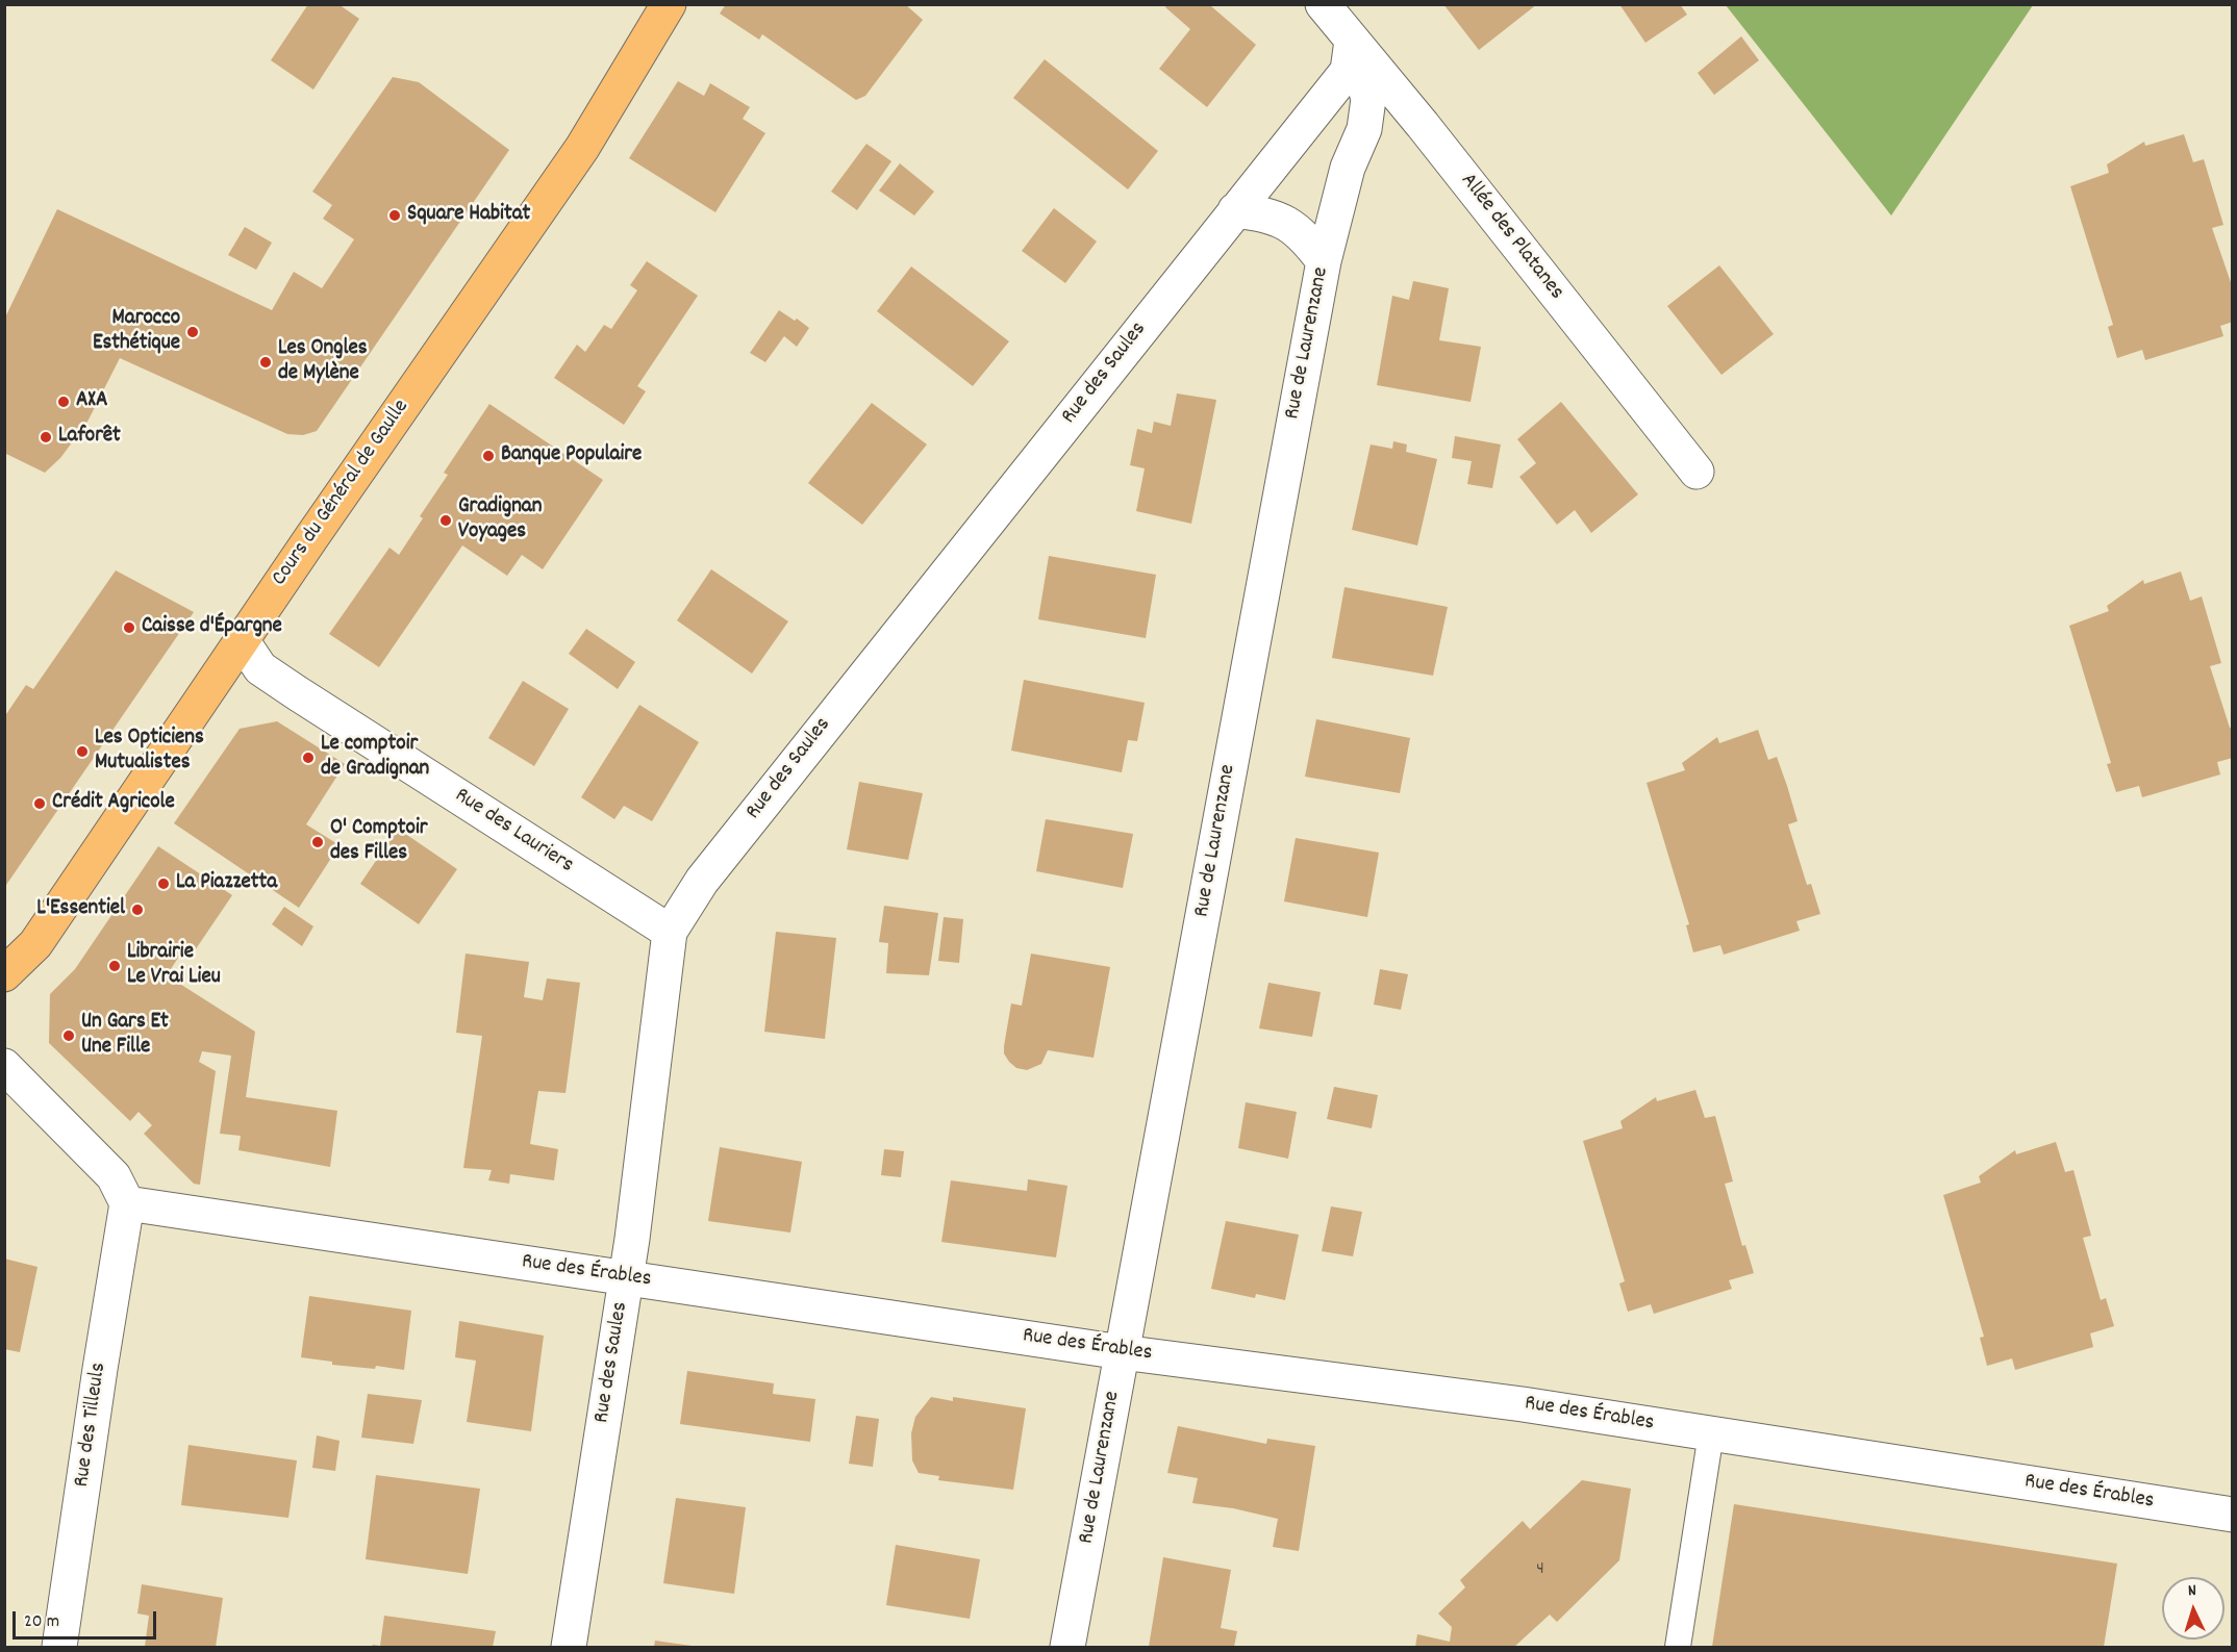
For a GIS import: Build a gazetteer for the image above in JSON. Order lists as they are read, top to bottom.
{
  "streets": {
    "main road": ["Cours du Général de Gaulle"],
    "street": [
      "Allée des Platanes",
      "Rue de Laurenzane",
      "Rue des Saules",
      "Rue des Lauriers",
      "Rue des Érables",
      "Rue des Tilleuls"
    ]
  },
  "crossings": [
    ["Allée des Platanes", "Rue de Laurenzane"],
    ["Allée des Platanes", "Rue des Saules"],
    ["Rue de Laurenzane", "Rue des Saules"],
    ["Rue de Laurenzane", "Rue des Érables"],
    ["Rue des Saules", "Rue des Lauriers"],
    ["Rue des Saules", "Rue des Érables"],
    ["Cours du Général de Gaulle", "Rue des Lauriers"],
    ["Rue des Érables", "Rue des Tilleuls"]
  ],
  "places": [
    "Square Habitat",
    "Marocco Esthétique",
    "Les Ongles de Mylène",
    "AXA",
    "Laforêt",
    "Banque Populaire",
    "Gradignan Voyages",
    "Caisse d'Épargne",
    "Les Opticiens Mutualistes",
    "Le comptoir de Gradignan",
    "Crédit Agricole",
    "O' Comptoir des Filles",
    "La Piazzetta",
    "L'Essentiel",
    "Librairie Le Vrai Lieu",
    "Un Gars Et Une Fille"
  ],
  "house_numbers": ["4"],
  "scale_bar": "20 m",
  "north": "top"
}
